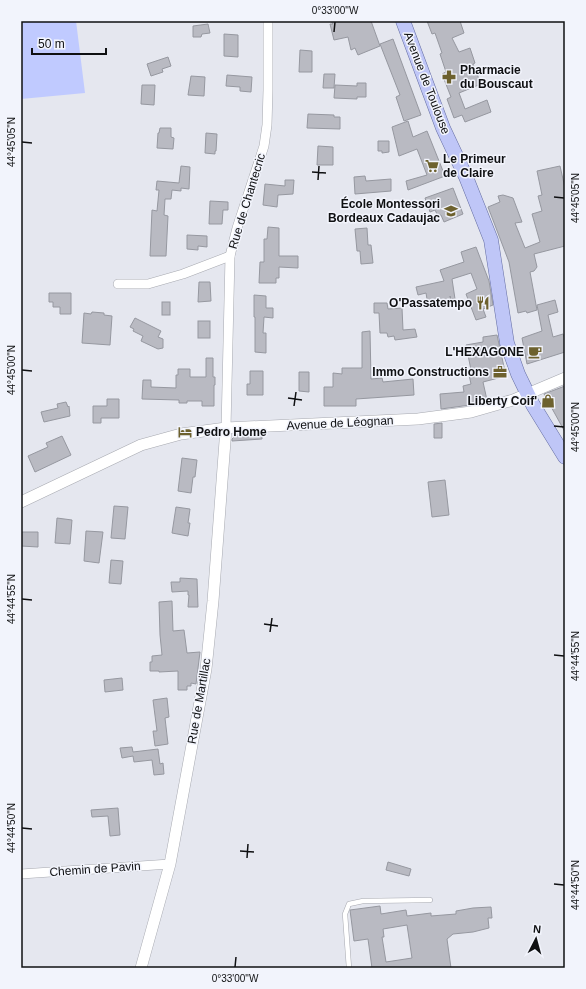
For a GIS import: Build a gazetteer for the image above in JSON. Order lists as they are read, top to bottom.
{
  "streets": {
    "main road": ["Avenue de Toulouse"],
    "street": [
      "Rue de Chantecric",
      "Avenue de Léognan",
      "Rue de Martillac",
      "Chemin de Pavin"
    ]
  },
  "crossings": [
    ["Avenue de Toulouse", "Avenue de Léognan"],
    ["Rue de Chantecric", "Avenue de Léognan"],
    ["Rue de Chantecric", "Rue de Martillac"],
    ["Avenue de Léognan", "Rue de Martillac"],
    ["Rue de Martillac", "Chemin de Pavin"]
  ],
  "places": {
    "pharmacy": ["Pharmacie du Bouscaut"],
    "supermarket": ["Le Primeur de Claire"],
    "school or university": ["École Montessori Bordeaux Cadaujac"],
    "restaurant": ["O'Passatempo"],
    "cafe": ["L'HEXAGONE"],
    "office": ["Immo Constructions"],
    "shop": ["Liberty Coif'"],
    "hotel": ["Pedro Home"]
  },
  "scale_bar": "50 m",
  "north": "top",
  "coordinates": [
    "0°33'00\"W",
    "44°45'05\"N",
    "44°45'00\"N",
    "44°44'55\"N",
    "44°44'50\"N"
  ]
}
